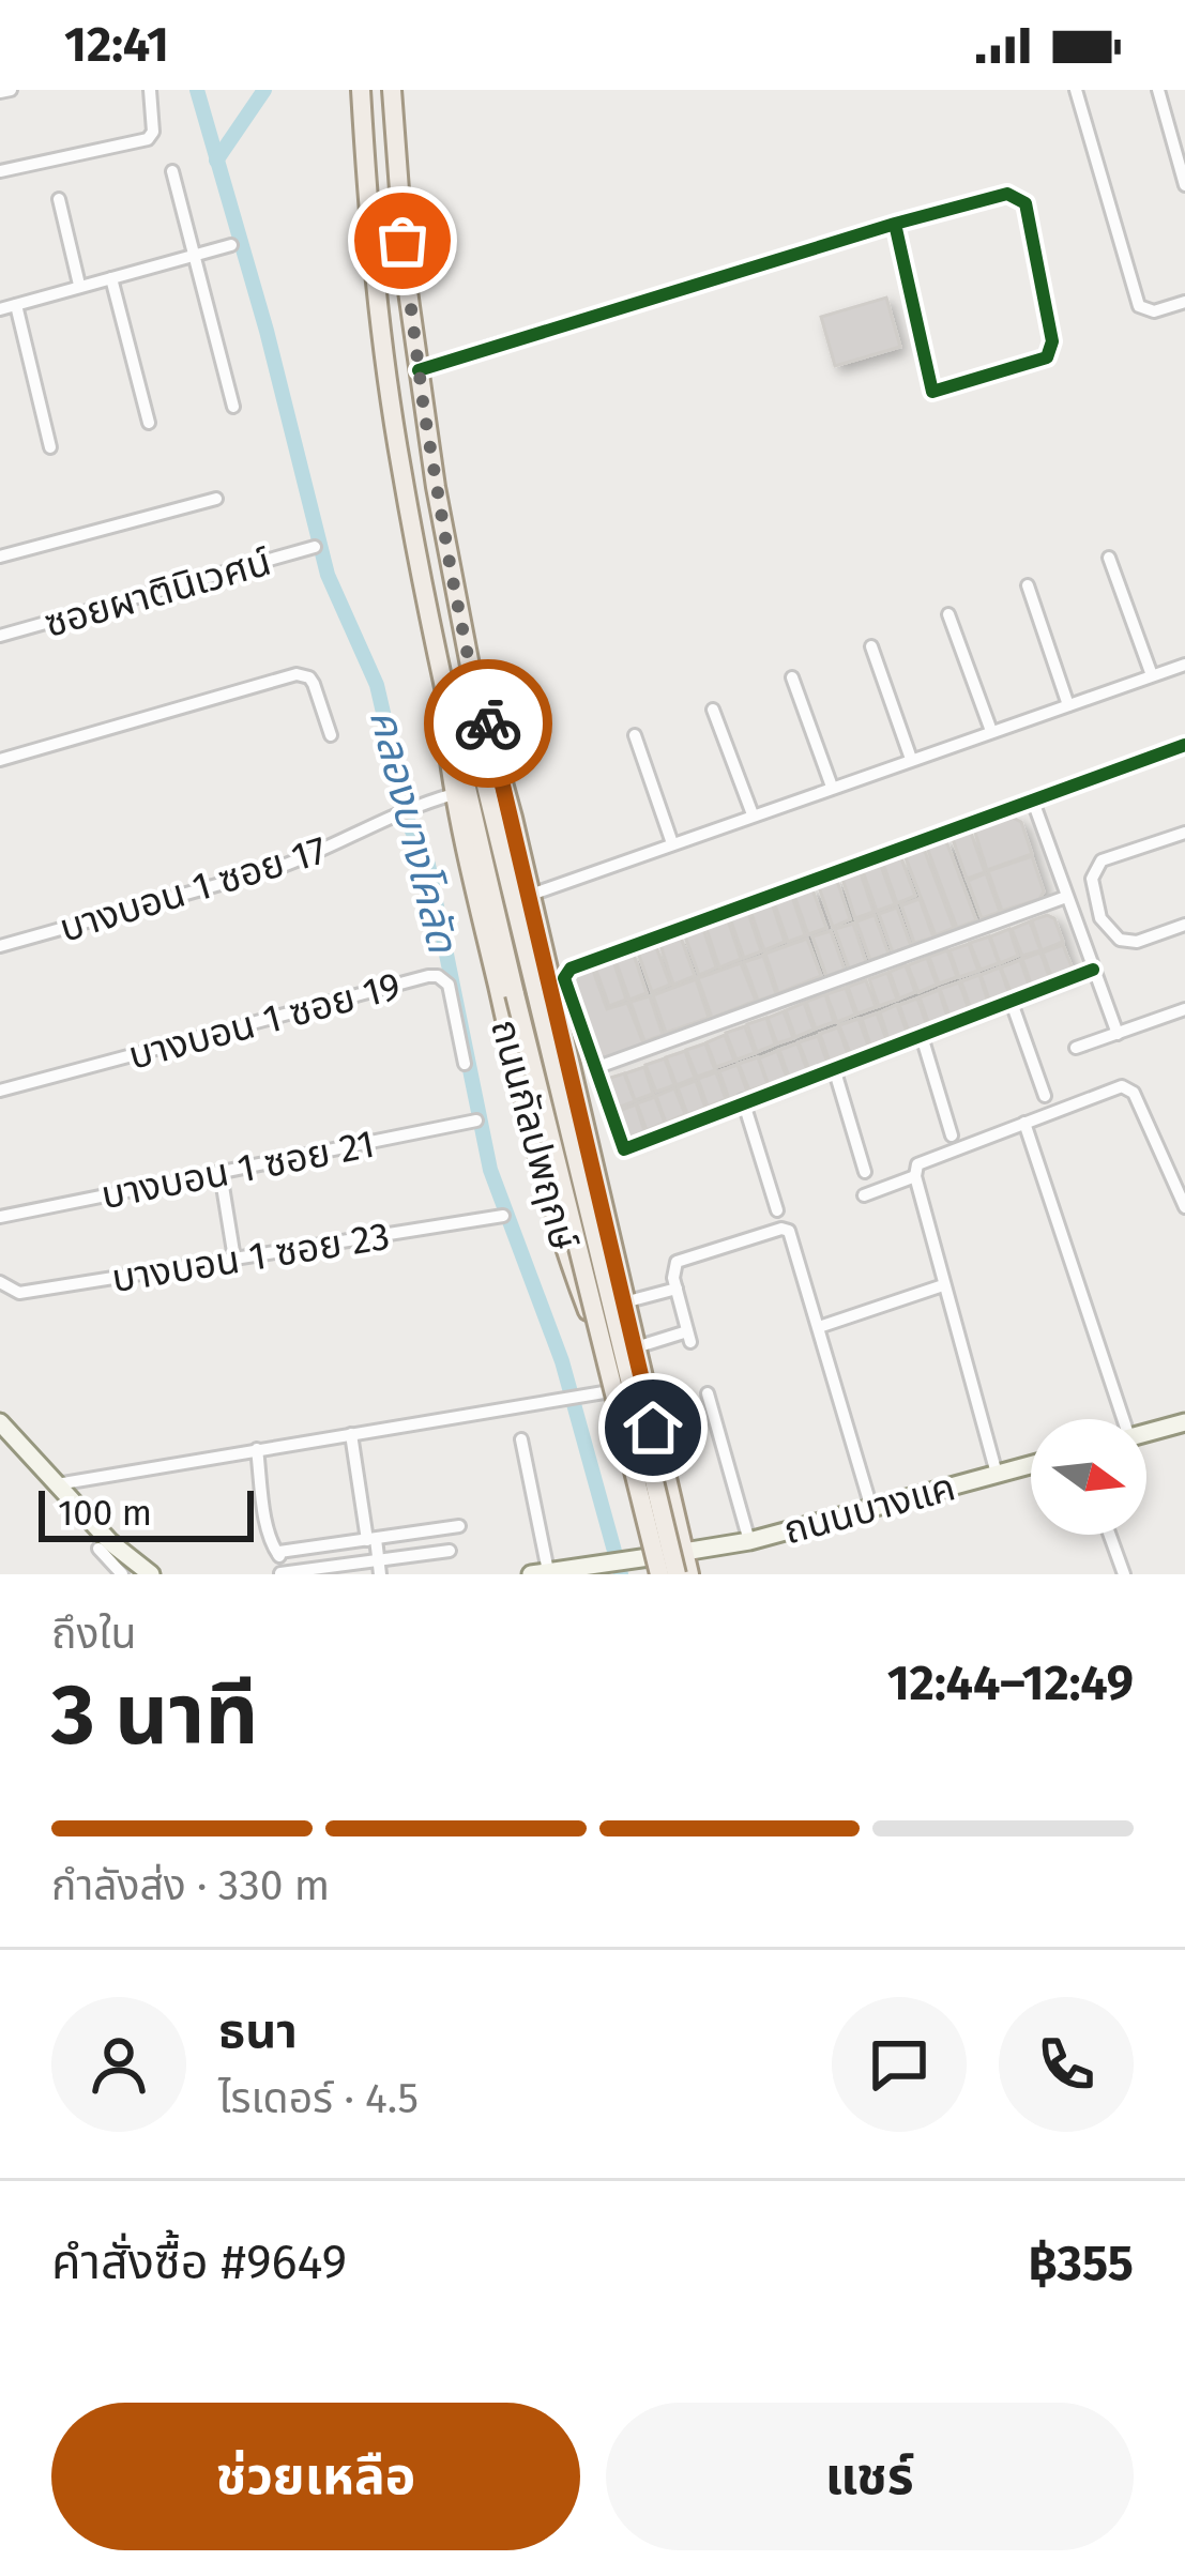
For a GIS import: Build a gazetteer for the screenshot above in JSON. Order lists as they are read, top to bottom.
{
  "streets": {
    "main road": ["ถนนกัลปพฤกษ์", "ถนนบางแค"],
    "street": [
      "ซอยผาตินิเวศน์",
      "บางบอน 1 ซอย 17",
      "บางบอน 1 ซอย 19",
      "บางบอน 1 ซอย 21",
      "บางบอน 1 ซอย 23"
    ]
  },
  "crossings": [
    ["บางบอน 1 ซอย 17", "ถนนกัลปพฤกษ์"],
    ["ถนนกัลปพฤกษ์", "ถนนบางแค"]
  ],
  "water": ["คลองบางโคลัด"],
  "scale_bar": "100 m",
  "north": "right",
  "page": {
    "status": "12:41",
    "scale": "100 m",
    "heading": ["3 นาที", "ถึงใน", "12:44–12:49"],
    "panel": [
      "ธนา",
      "ไรเดอร์ · 4.5",
      "คำสั่งซื้อ #9649",
      "฿355"
    ],
    "bar": "กำลังส่ง · 330 m",
    "buttons": ["ช่วยเหลือ", "แชร์"]
  }
}
